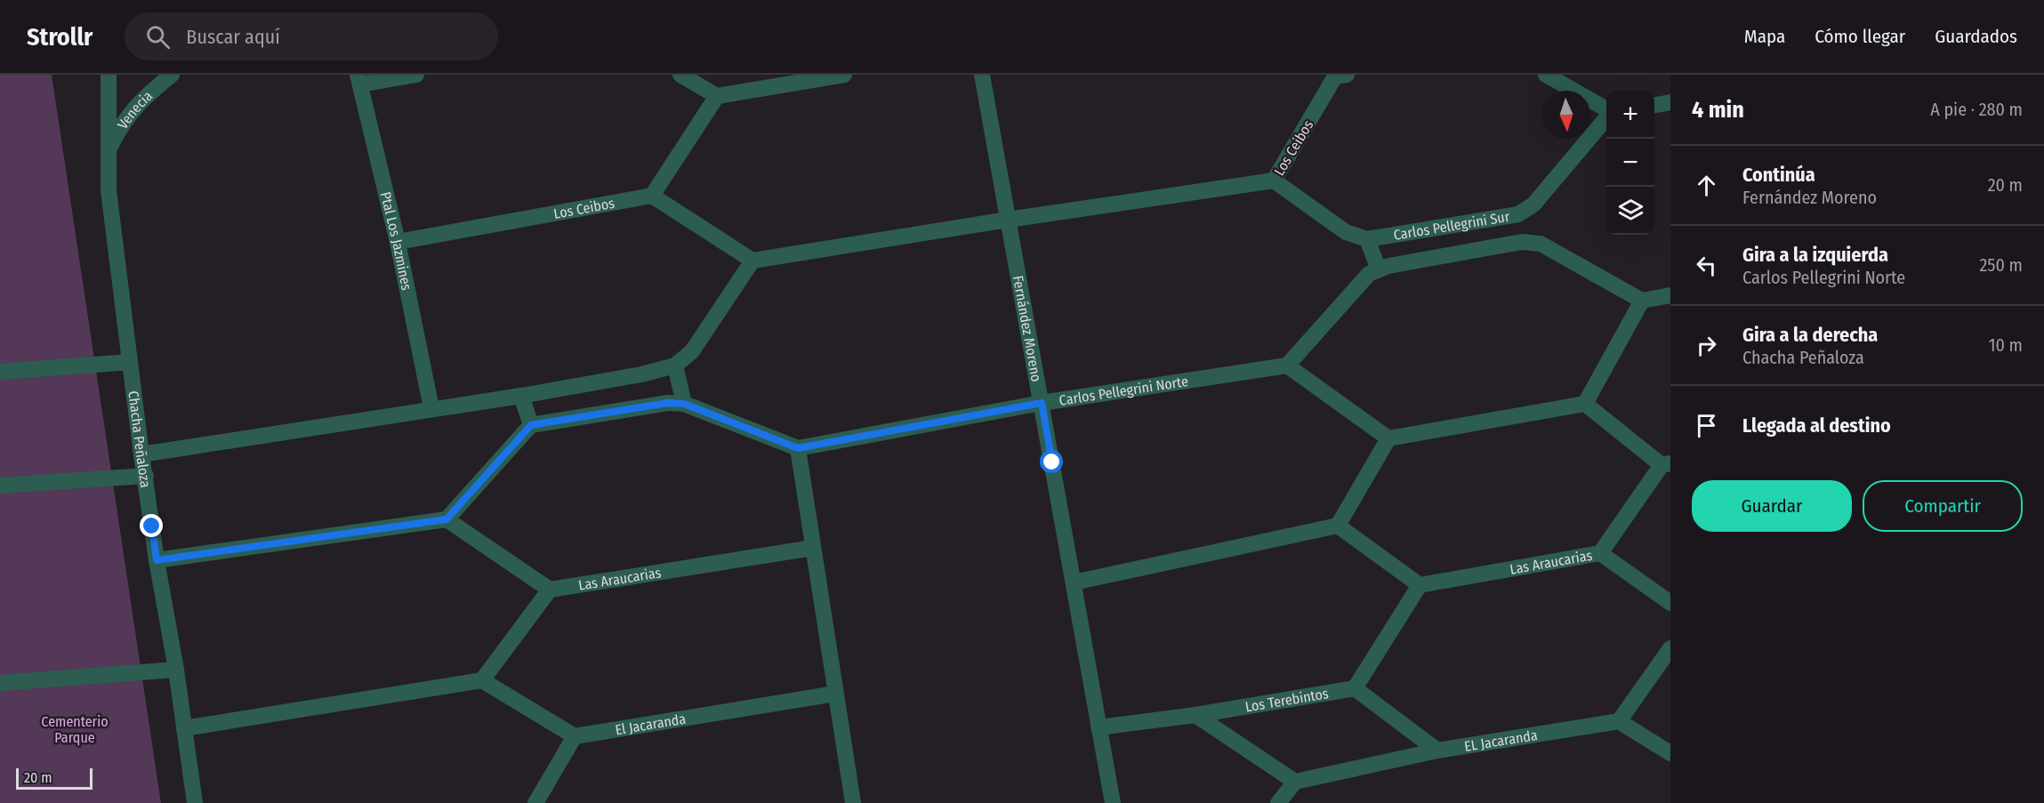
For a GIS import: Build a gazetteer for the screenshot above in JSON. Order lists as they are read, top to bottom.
{
  "streets": {
    "street": [
      "Venecia",
      "Los Ceibos",
      "Carlos Pellegrini Sur",
      "Ptal Los Jazmines",
      "Fernández Moreno",
      "Carlos Pellegrini Norte",
      "Chacha Peñaloza",
      "Las Araucarias",
      "Los Terebintos",
      "El Jacaranda",
      "EL Jacaranda"
    ]
  },
  "crossings": [
    ["Venecia", "Chacha Peñaloza"],
    ["Los Ceibos", "Carlos Pellegrini Sur"],
    ["Los Ceibos", "Ptal Los Jazmines"],
    ["Fernández Moreno", "Carlos Pellegrini Norte"],
    ["Fernández Moreno", "Los Terebintos"]
  ],
  "parks": ["Cementerio Parque"],
  "scale_bar": "20 m",
  "north": "bottom",
  "page": {
    "header": "Strollr",
    "search": "Buscar aquí",
    "nav": ["Mapa", "Cómo llegar", "Guardados"],
    "heading": ["4 min", "A pie · 280 m"],
    "map_buttons": ["+", "−"],
    "list": [
      ["Continúa", "Fernández Moreno", "20 m"],
      ["Gira a la izquierda", "Carlos Pellegrini Norte", "250 m"],
      ["Gira a la derecha", "Chacha Peñaloza", "10 m"],
      "Llegada al destino"
    ],
    "buttons": ["Guardar", "Compartir"],
    "scale": "20 m"
  }
}
